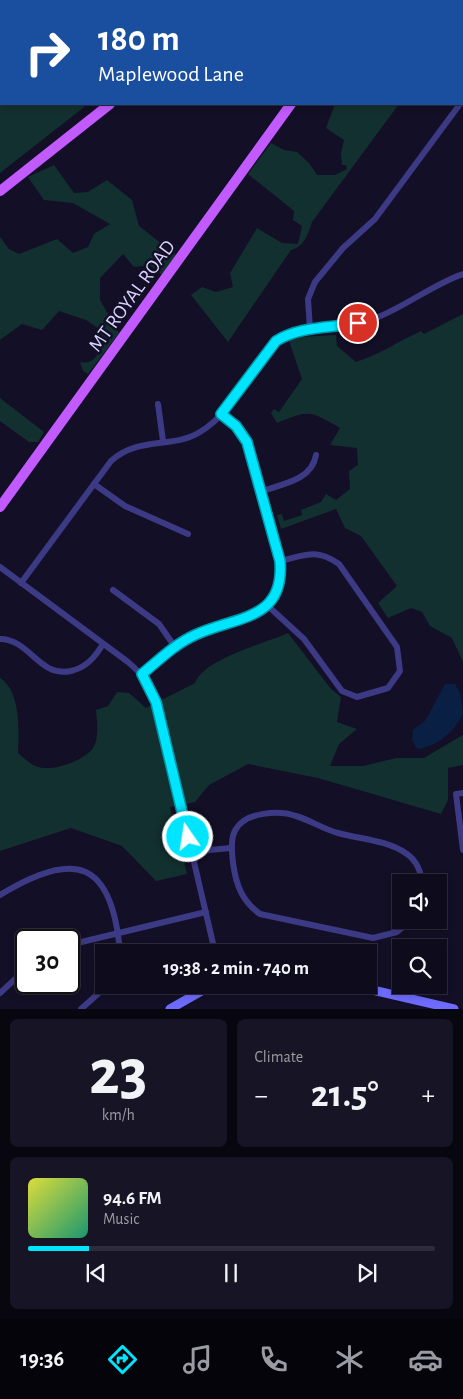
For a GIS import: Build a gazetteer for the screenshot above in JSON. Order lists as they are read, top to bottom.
{
  "streets": {
    "main road": ["MT ROYAL ROAD"]
  },
  "page": {
    "turn": ["180 m", "Maplewood Lane"],
    "limit": "30",
    "trip": "19:38 · 2 min · 740 m",
    "tile": [
      ["23", "km/h"],
      "Climate"
    ],
    "heat": ["−", "21.5°", "+"],
    "song": ["94.6 FM", "Music"],
    "tabs": "19:36"
  }
}
